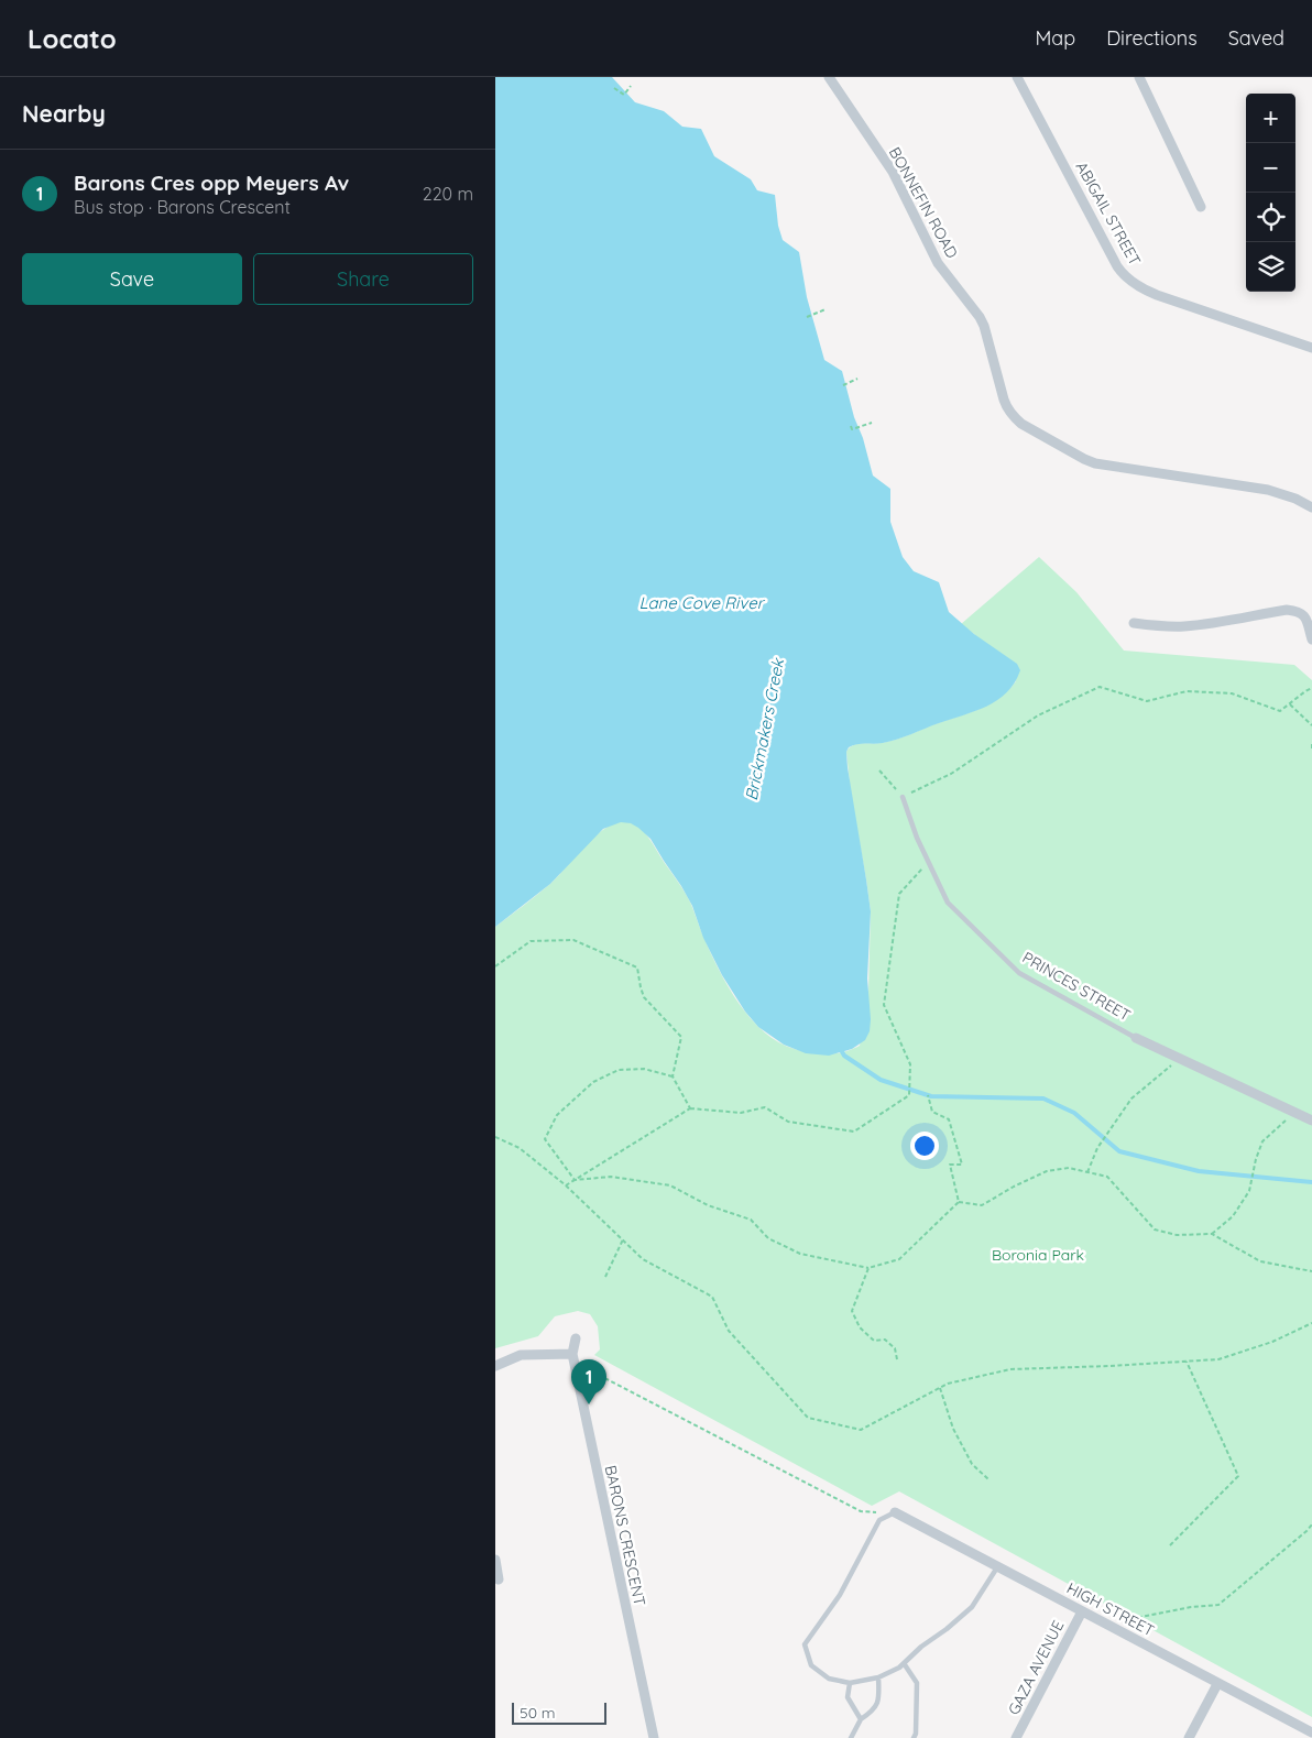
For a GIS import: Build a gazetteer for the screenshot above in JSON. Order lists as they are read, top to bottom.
{
  "streets": {
    "street": [
      "BONNEFIN ROAD",
      "ABIGAIL STREET",
      "PRINCES STREET",
      "BARONS CRESCENT",
      "HIGH STREET",
      "GAZA AVENUE"
    ]
  },
  "crossings": [
    ["HIGH STREET", "GAZA AVENUE"]
  ],
  "water": ["Lane Cove River", "Brickmakers Creek"],
  "parks": ["Boronia Park"],
  "scale_bar": "50 m",
  "page": {
    "header": "Locato",
    "nav": ["Map", "Directions", "Saved"],
    "heading": "Nearby",
    "map_buttons": ["+", "−"],
    "list": [
      {
        "mark": "1",
        "name": "Barons Cres opp Meyers Av",
        "note": "Bus stop · Barons Crescent",
        "value": "220 m"
      }
    ],
    "buttons": ["Save", "Share"],
    "pins": "1",
    "scale": "50 m"
  }
}
